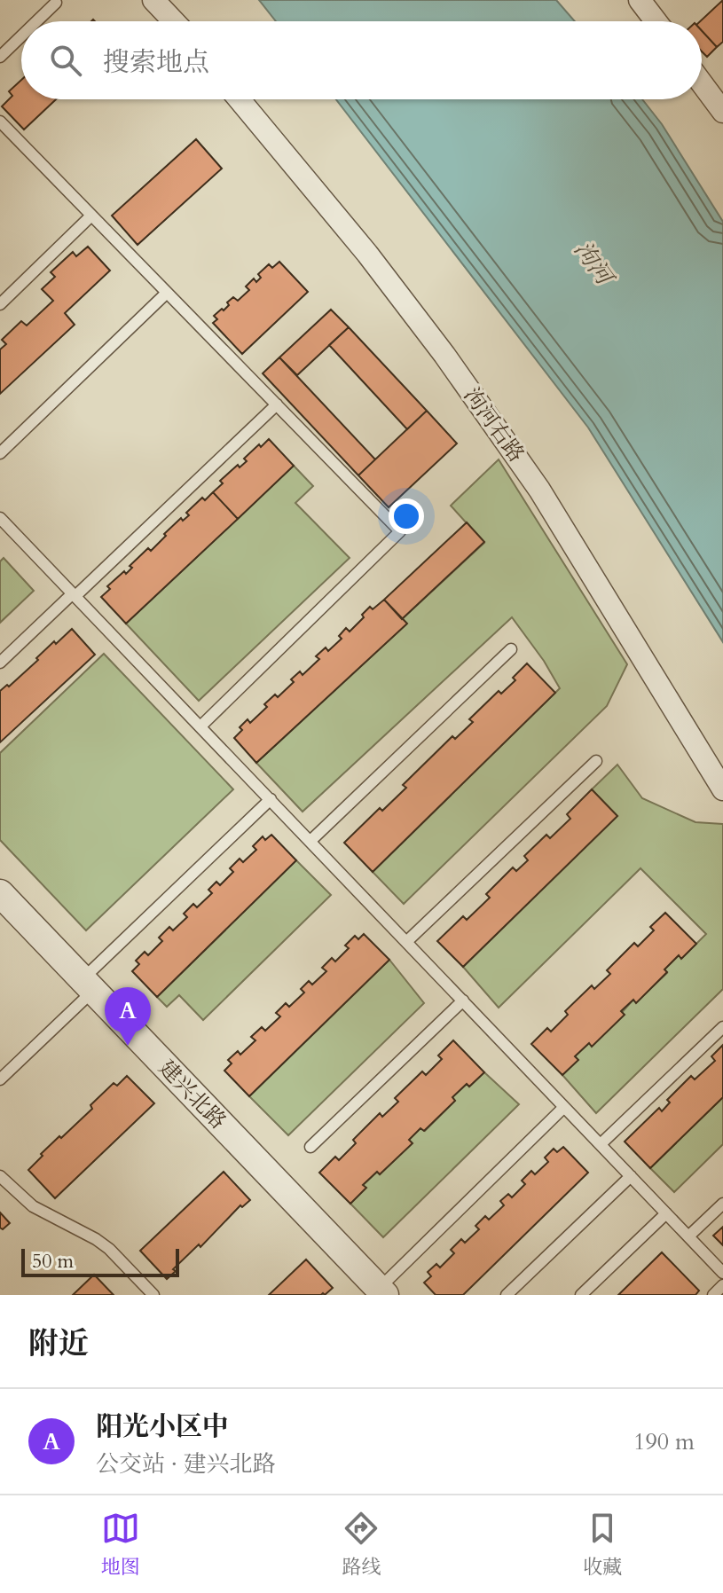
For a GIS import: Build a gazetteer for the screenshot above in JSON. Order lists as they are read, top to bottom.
{
  "streets": {
    "street": ["泃河右路", "建兴北路"]
  },
  "water": ["泃河"],
  "scale_bar": "50 m",
  "page": {
    "search": "搜索地点",
    "pins": "A",
    "scale": "50 m",
    "heading": "附近",
    "list": [
      {
        "mark": "A",
        "name": "阳光小区中",
        "note": "公交站 · 建兴北路",
        "value": "190 m"
      }
    ],
    "nav": ["地图", "路线", "收藏"]
  }
}
